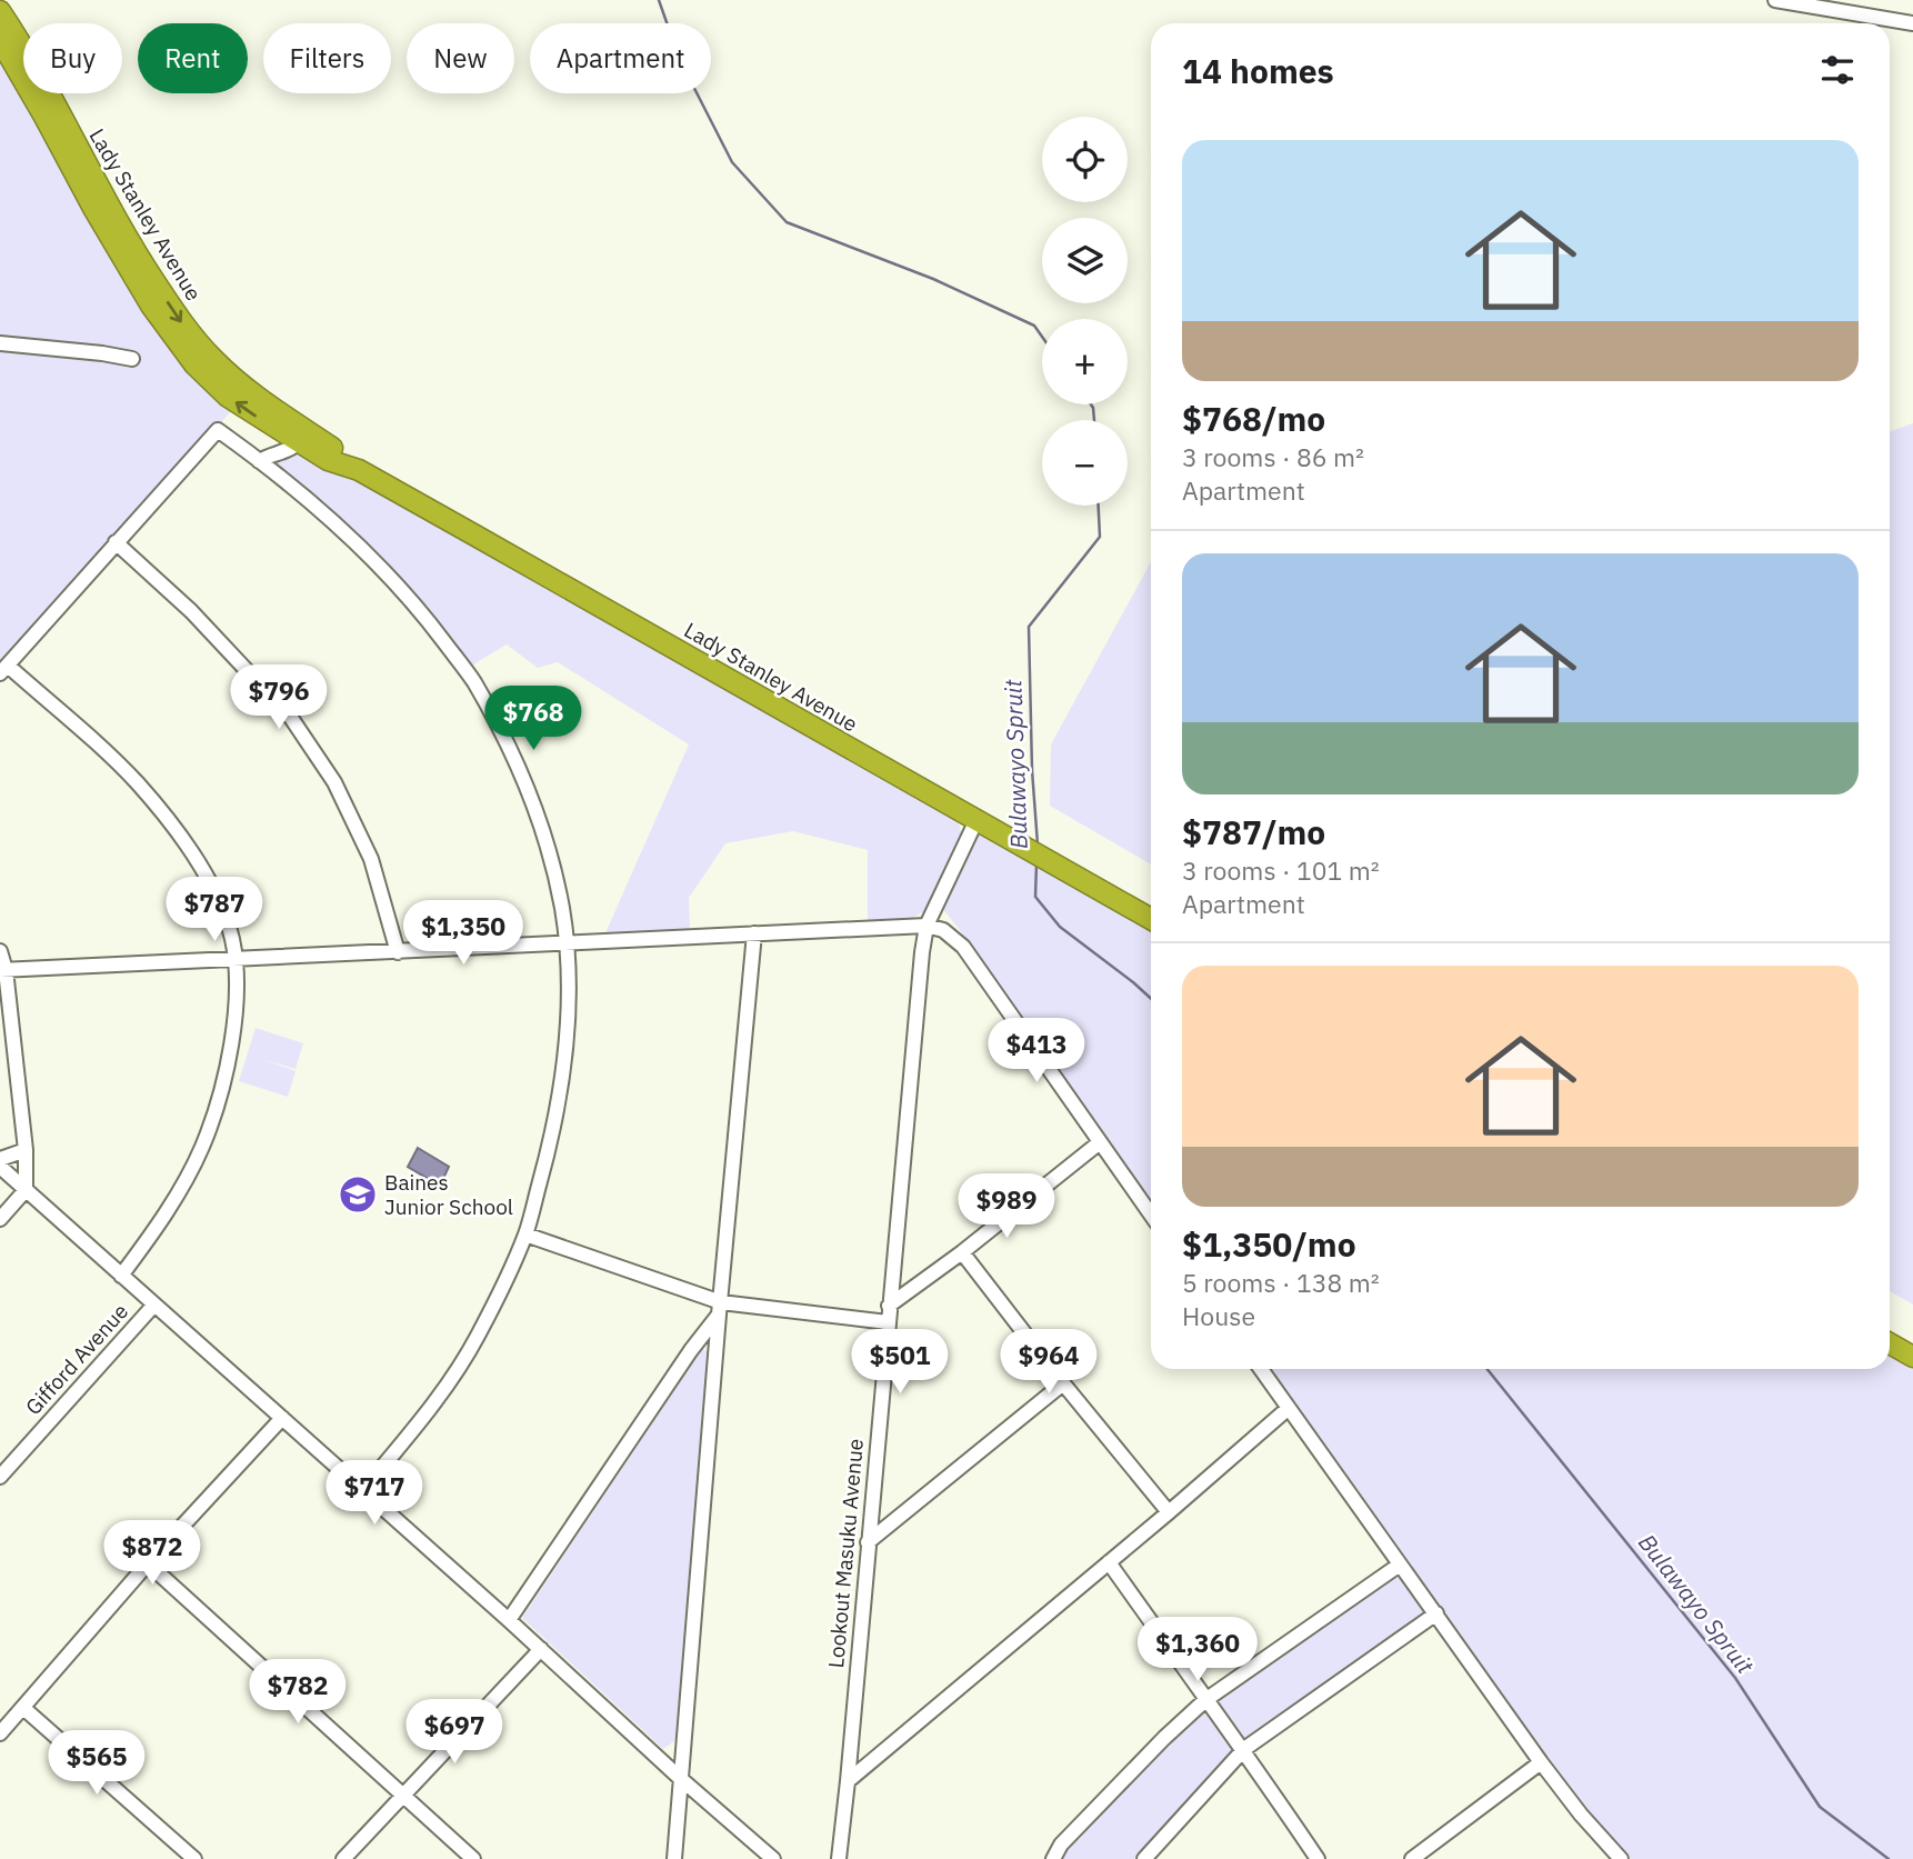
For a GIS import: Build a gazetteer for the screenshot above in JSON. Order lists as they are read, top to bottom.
{
  "streets": {
    "highway": ["Lady Stanley Avenue"],
    "street": ["Gifford Avenue", "Lookout Masuku Avenue"]
  },
  "crossings": [
    ["Lady Stanley Avenue", "Lookout Masuku Avenue"]
  ],
  "water": ["Bulawayo Spruit"],
  "places": {
    "school or university": ["Baines Junior School"]
  },
  "page": {
    "chip": [
      "Buy",
      "Rent",
      "Filters",
      "New",
      "Apartment"
    ],
    "heading": "14 homes",
    "map_buttons": ["+", "−"],
    "list": [
      {
        "name": "$768/mo",
        "note": "3 rooms · 86 m² · Apartment"
      },
      {
        "name": "$787/mo",
        "note": "3 rooms · 101 m² · Apartment"
      },
      {
        "name": "$1,350/mo",
        "note": "5 rooms · 138 m² · House"
      }
    ],
    "price": [
      "$796",
      "$768",
      "$787",
      "$1,350",
      "$413",
      "$989",
      "$501",
      "$964",
      "$717",
      "$872",
      "$1,360",
      "$782",
      "$697",
      "$565"
    ]
  }
}
